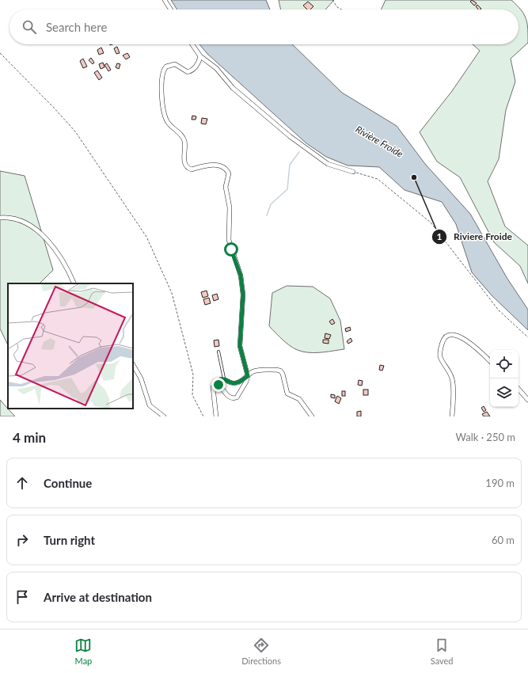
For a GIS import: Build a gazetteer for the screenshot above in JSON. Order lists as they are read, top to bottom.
{
  "water": ["Rivière Froide"],
  "places": ["Riviere Froide"],
  "page": {
    "search": "Search here",
    "heading": ["4 min", "Walk · 250 m"],
    "list": [
      ["Continue", "190 m"],
      ["Turn right", "60 m"],
      "Arrive at destination"
    ],
    "nav": ["Map", "Directions", "Saved"]
  }
}
